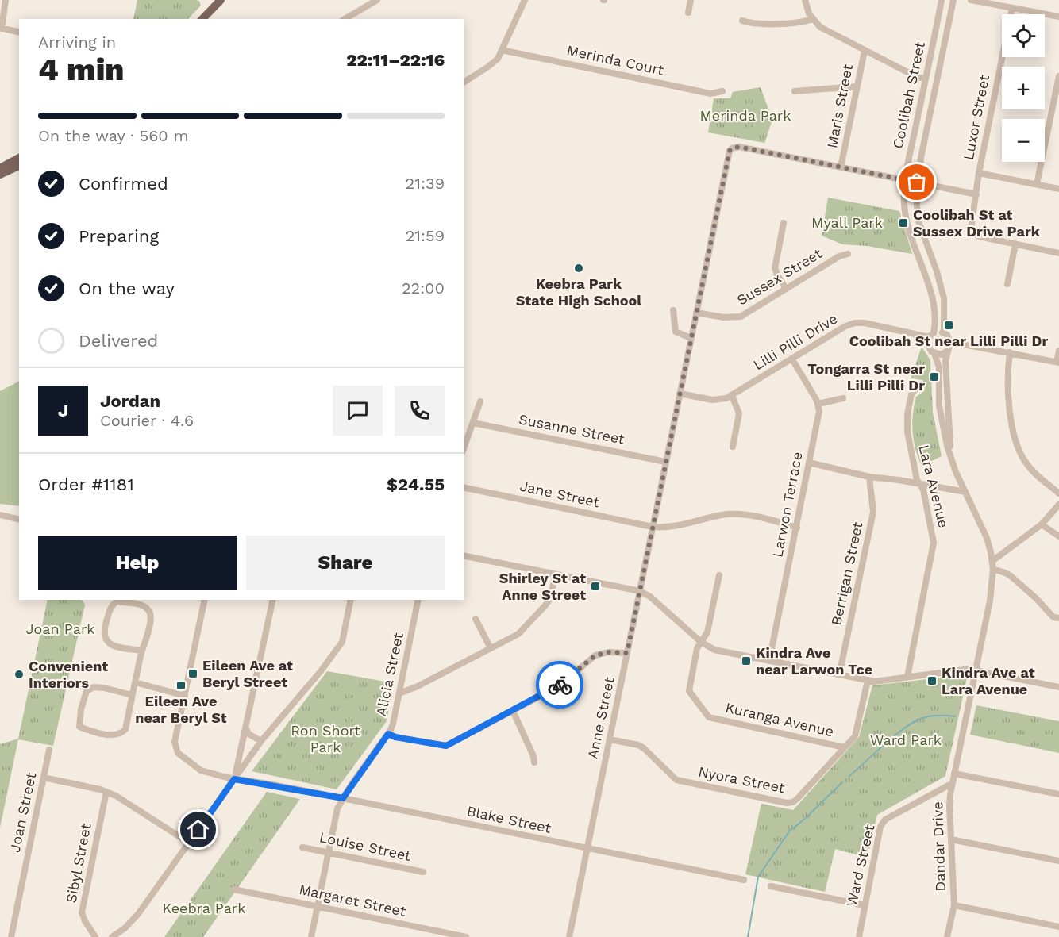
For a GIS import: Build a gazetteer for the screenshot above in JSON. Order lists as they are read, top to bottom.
{
  "streets": {
    "street": [
      "Merinda Court",
      "Coolibah Street",
      "Maris Street",
      "Luxor Street",
      "Sussex Street",
      "Lilli Pilli Drive",
      "Susanne Street",
      "Lara Avenue",
      "Jane Street",
      "Larwon Terrace",
      "Berrigan Street",
      "Alicia Street",
      "Anne Street",
      "Kuranga Avenue",
      "Nyora Street",
      "Joan Street",
      "Blake Street",
      "Louise Street",
      "Dandar Drive",
      "Sibyl Street",
      "Ward Street",
      "Margaret Street"
    ]
  },
  "crossings": [
    ["Coolibah Street", "Lilli Pilli Drive"],
    ["Maris Street", "Anne Street"],
    ["Sussex Street", "Anne Street"],
    ["Lilli Pilli Drive", "Anne Street"],
    ["Susanne Street", "Anne Street"],
    ["Jane Street", "Larwon Terrace"],
    ["Jane Street", "Anne Street"],
    ["Alicia Street", "Blake Street"],
    ["Alicia Street", "Louise Street"],
    ["Alicia Street", "Margaret Street"],
    ["Anne Street", "Nyora Street"],
    ["Anne Street", "Blake Street"],
    ["Kuranga Avenue", "Nyora Street"],
    ["Dandar Drive", "Ward Street"]
  ],
  "parks": [
    "Merinda Park",
    "Myall Park",
    "Joan Park",
    "Ron Short Park",
    "Ward Park",
    "Keebra Park"
  ],
  "places": {
    "transit": [
      "Coolibah St at Sussex Drive Park",
      "Coolibah St near Lilli Pilli Dr",
      "Tongarra St near Lilli Pilli Dr",
      "Shirley St at Anne Street",
      "Kindra Ave near Larwon Tce",
      "Eileen Ave at Beryl Street",
      "Kindra Ave at Lara Avenue",
      "Eileen Ave near Beryl St"
    ],
    "other": ["Keebra Park State High School", "Convenient Interiors"]
  },
  "page": {
    "map_buttons": ["+", "−"],
    "heading": ["4 min", "Arriving in", "22:11–22:16"],
    "panel": [
      "Jordan",
      "Courier · 4.6",
      "Order #1181",
      "$24.55"
    ],
    "bar": "On the way · 560 m",
    "list": [
      ["Confirmed", "21:39"],
      ["Preparing", "21:59"],
      ["On the way", "22:00"],
      "Delivered"
    ],
    "round": "J",
    "buttons": ["Help", "Share"]
  }
}
